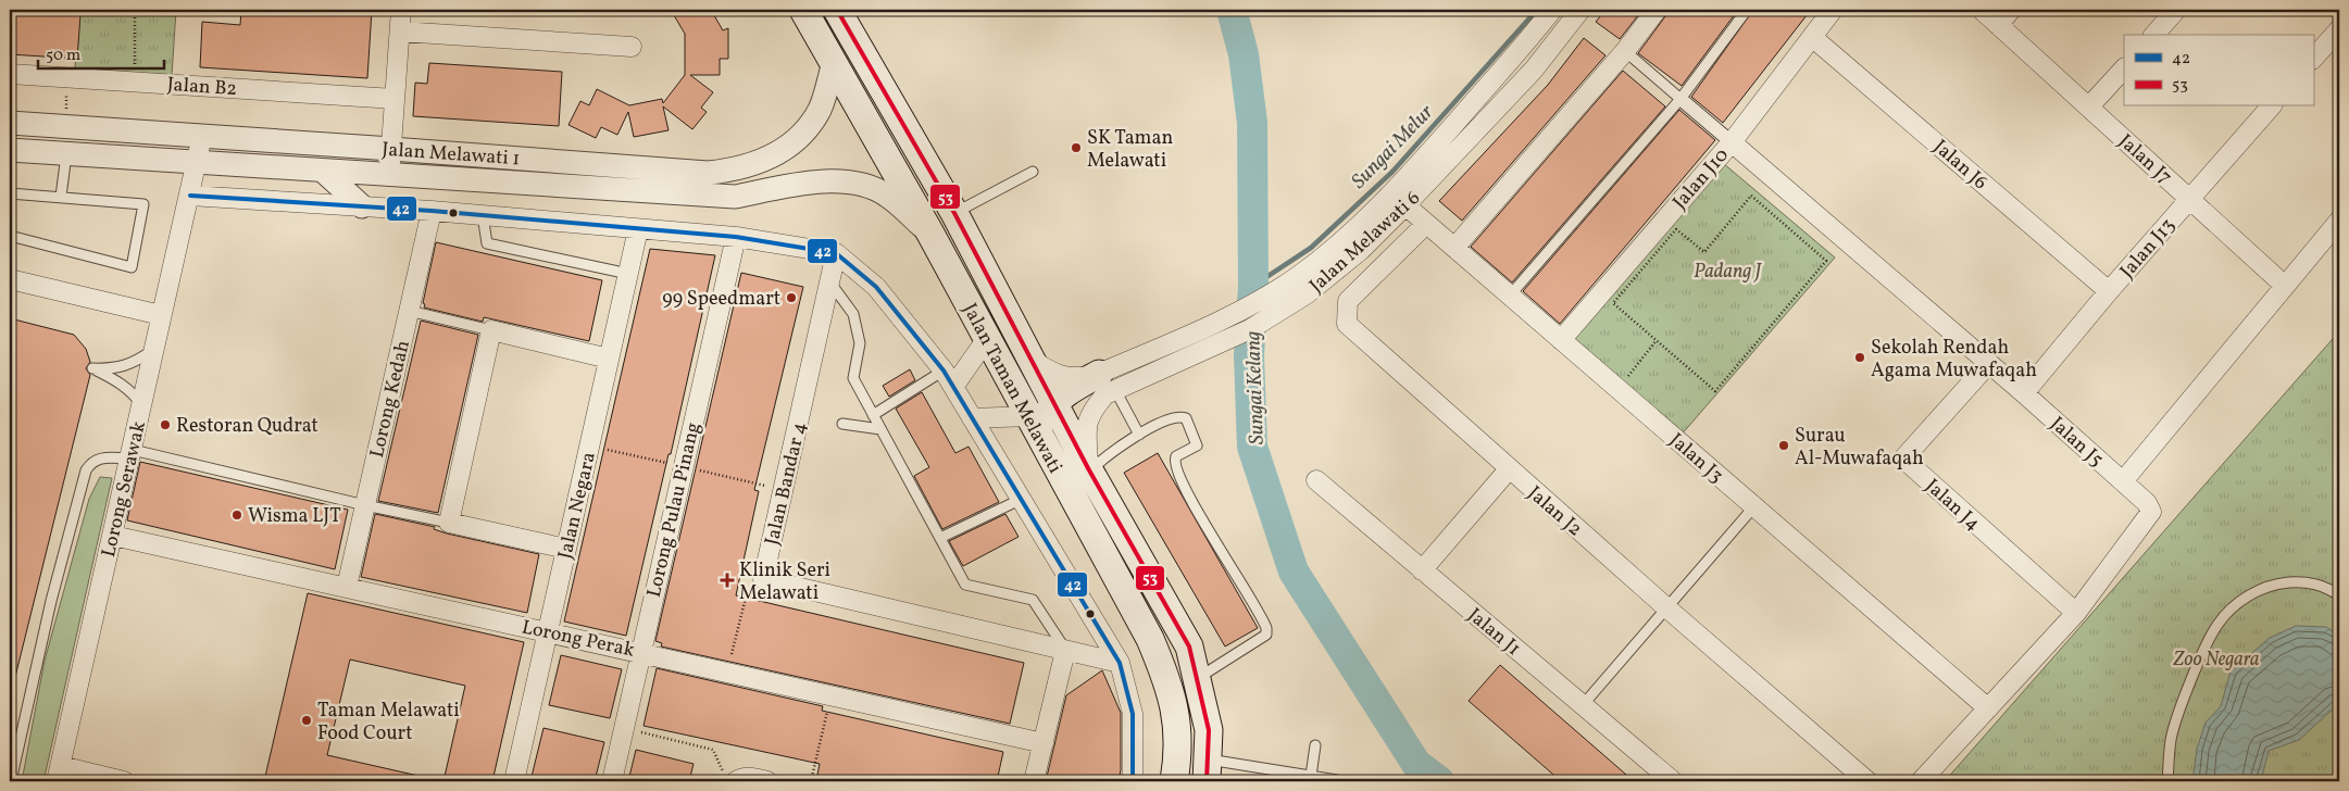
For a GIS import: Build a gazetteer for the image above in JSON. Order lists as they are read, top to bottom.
{
  "streets": {
    "main road": ["Jalan Taman Melawati"],
    "street": [
      "Jalan B2",
      "Jalan Melawati 1",
      "Jalan J7",
      "Jalan J6",
      "Jalan J10",
      "Jalan Melawati 6",
      "Jalan J13",
      "Lorong Kedah",
      "Jalan J5",
      "Jalan J3",
      "Jalan Bandar 4",
      "Lorong Serawak",
      "Jalan J4",
      "Jalan Negara",
      "Lorong Pulau Pinang",
      "Jalan J2",
      "Jalan J1",
      "Lorong Perak"
    ]
  },
  "crossings": [
    ["Jalan Melawati 1", "Jalan Taman Melawati"],
    ["Jalan Melawati 1", "Lorong Serawak"],
    ["Jalan J7", "Jalan J13"],
    ["Jalan J6", "Jalan J10"],
    ["Jalan J6", "Jalan J13"],
    ["Jalan J10", "Jalan J5"],
    ["Jalan J10", "Jalan J3"],
    ["Jalan Melawati 6", "Jalan Taman Melawati"],
    ["Jalan Melawati 6", "Jalan J3"],
    ["Jalan J13", "Jalan J5"],
    ["Lorong Kedah", "Lorong Perak"],
    ["Jalan J5", "Jalan J3"],
    ["Jalan J5", "Jalan J4"],
    ["Jalan J3", "Jalan J2"],
    ["Lorong Serawak", "Lorong Perak"],
    ["Jalan Negara", "Lorong Perak"],
    ["Lorong Pulau Pinang", "Lorong Perak"]
  ],
  "water": ["Sungai Melur", "Sungai Kelang"],
  "parks": ["Padang J", "Zoo Negara"],
  "places": {
    "other": [
      "SK Taman Melawati",
      "99 Speedmart",
      "Sekolah Rendah Agama Muwafaqah",
      "Restoran Qudrat",
      "Surau Al-Muwafaqah",
      "Wisma LJT",
      "Taman Melawati Food Court"
    ],
    "health": ["Klinik Seri Melawati"]
  },
  "lines": ["transit line 53", "transit line 42"],
  "legend": ["42", "53"],
  "scale_bar": "50 m"
}
